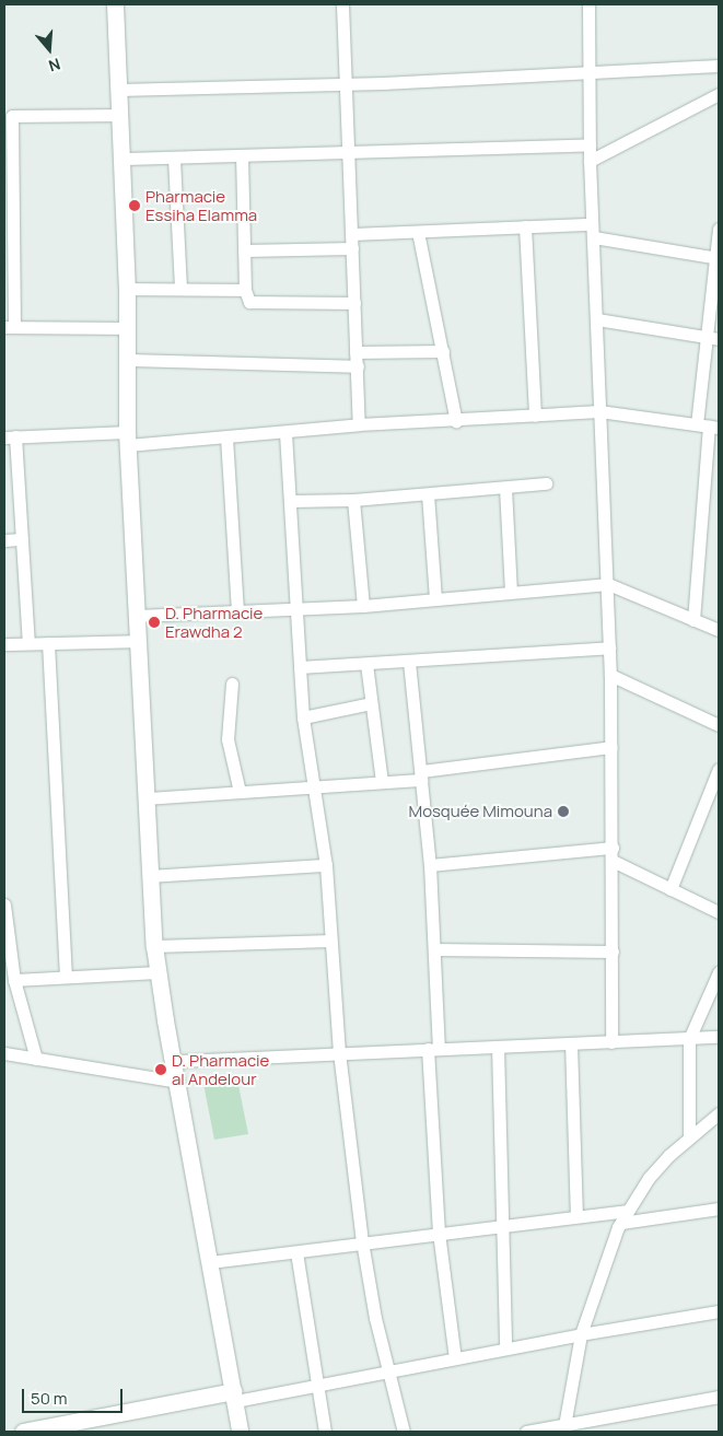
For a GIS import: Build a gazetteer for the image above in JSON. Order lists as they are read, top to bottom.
{
  "places": [
    "Pharmacie Essiha Elamma",
    "D. Pharmacie Erawdha 2",
    "Mosquée Mimouna",
    "D. Pharmacie al Andelour"
  ],
  "scale_bar": "50 m",
  "north": "bottom"
}
